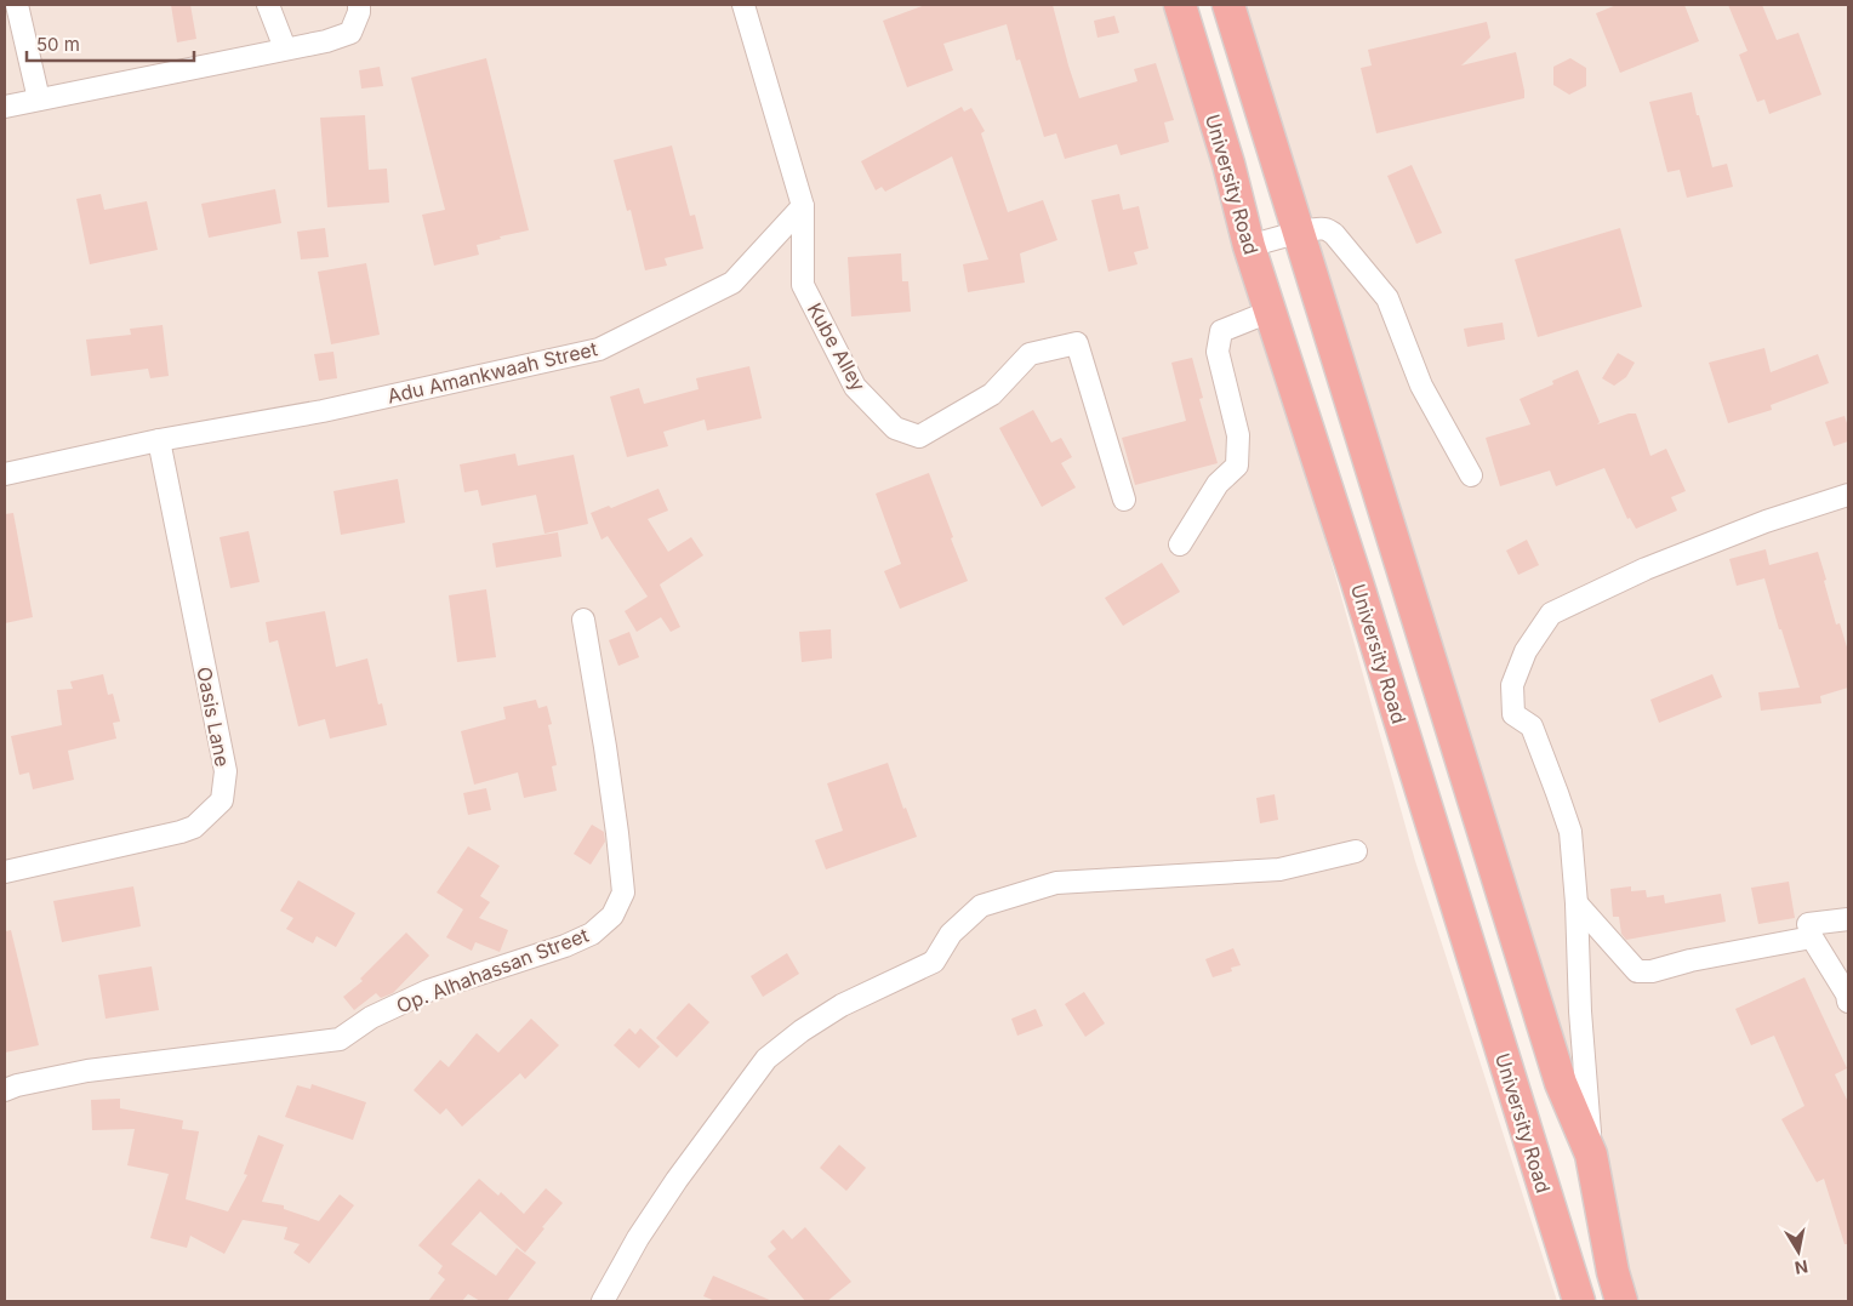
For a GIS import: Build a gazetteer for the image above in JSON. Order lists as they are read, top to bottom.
{
  "streets": {
    "highway": ["University Road"],
    "street": [
      "Kube Alley",
      "Adu Amankwaah Street",
      "Oasis Lane",
      "Op. Alhahassan Street"
    ]
  },
  "crossings": [
    ["Kube Alley", "Adu Amankwaah Street"],
    ["Adu Amankwaah Street", "Oasis Lane"]
  ],
  "scale_bar": "50 m",
  "north": "bottom"
}
